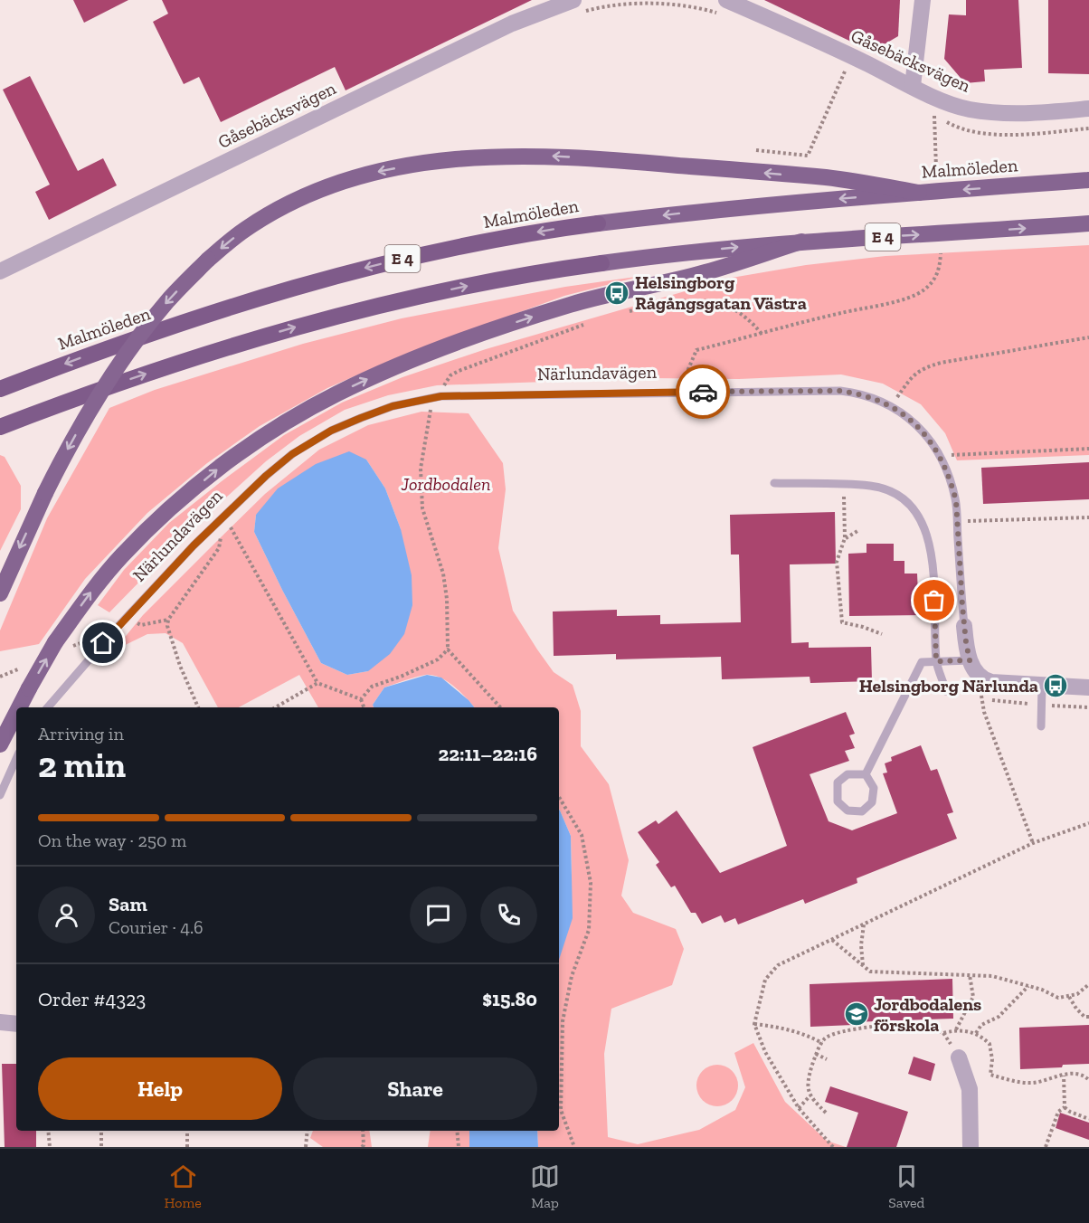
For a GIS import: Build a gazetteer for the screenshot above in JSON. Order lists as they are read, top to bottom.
{
  "streets": {
    "highway": ["Malmöleden", "E 4"],
    "street": ["Gåsebäcksvägen", "Närlundavägen"]
  },
  "parks": ["Jordbodalen"],
  "places": {
    "bus stop": ["Helsingborg Rågångsgatan Västra", "Helsingborg Närlunda"],
    "school or university": ["Jordbodalens förskola"]
  },
  "page": {
    "heading": ["2 min", "Arriving in", "22:11–22:16"],
    "panel": [
      "Sam",
      "Courier · 4.6",
      "Order #4323",
      "$15.80"
    ],
    "bar": "On the way · 250 m",
    "buttons": ["Help", "Share"],
    "tabs": ["Home", "Map", "Saved"]
  }
}
